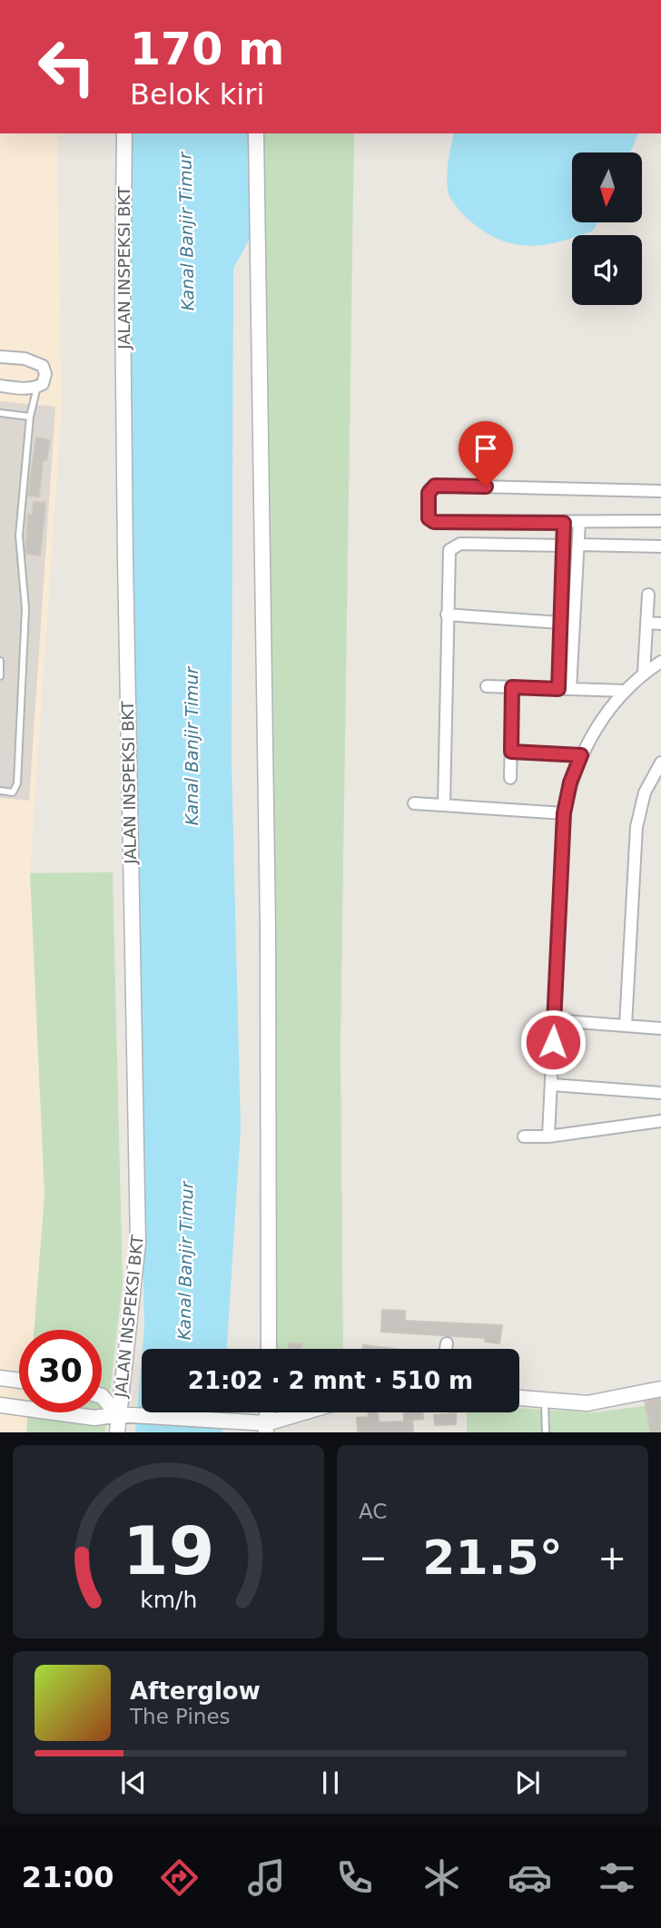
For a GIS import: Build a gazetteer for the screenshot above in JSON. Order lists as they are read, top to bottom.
{
  "streets": {
    "street": ["JALAN INSPEKSI BKT"]
  },
  "water": ["Kanal Banjir Timur"],
  "north": "bottom",
  "page": {
    "turn": ["170 m", "Belok kiri"],
    "limit": "30",
    "trip": "21:02 · 2 mnt · 510 m",
    "tile": "AC",
    "heat": ["−", "21.5°", "+"],
    "song": ["Afterglow", "The Pines"],
    "tabs": "21:00",
    "gauge": ["19", "km/h"]
  }
}
